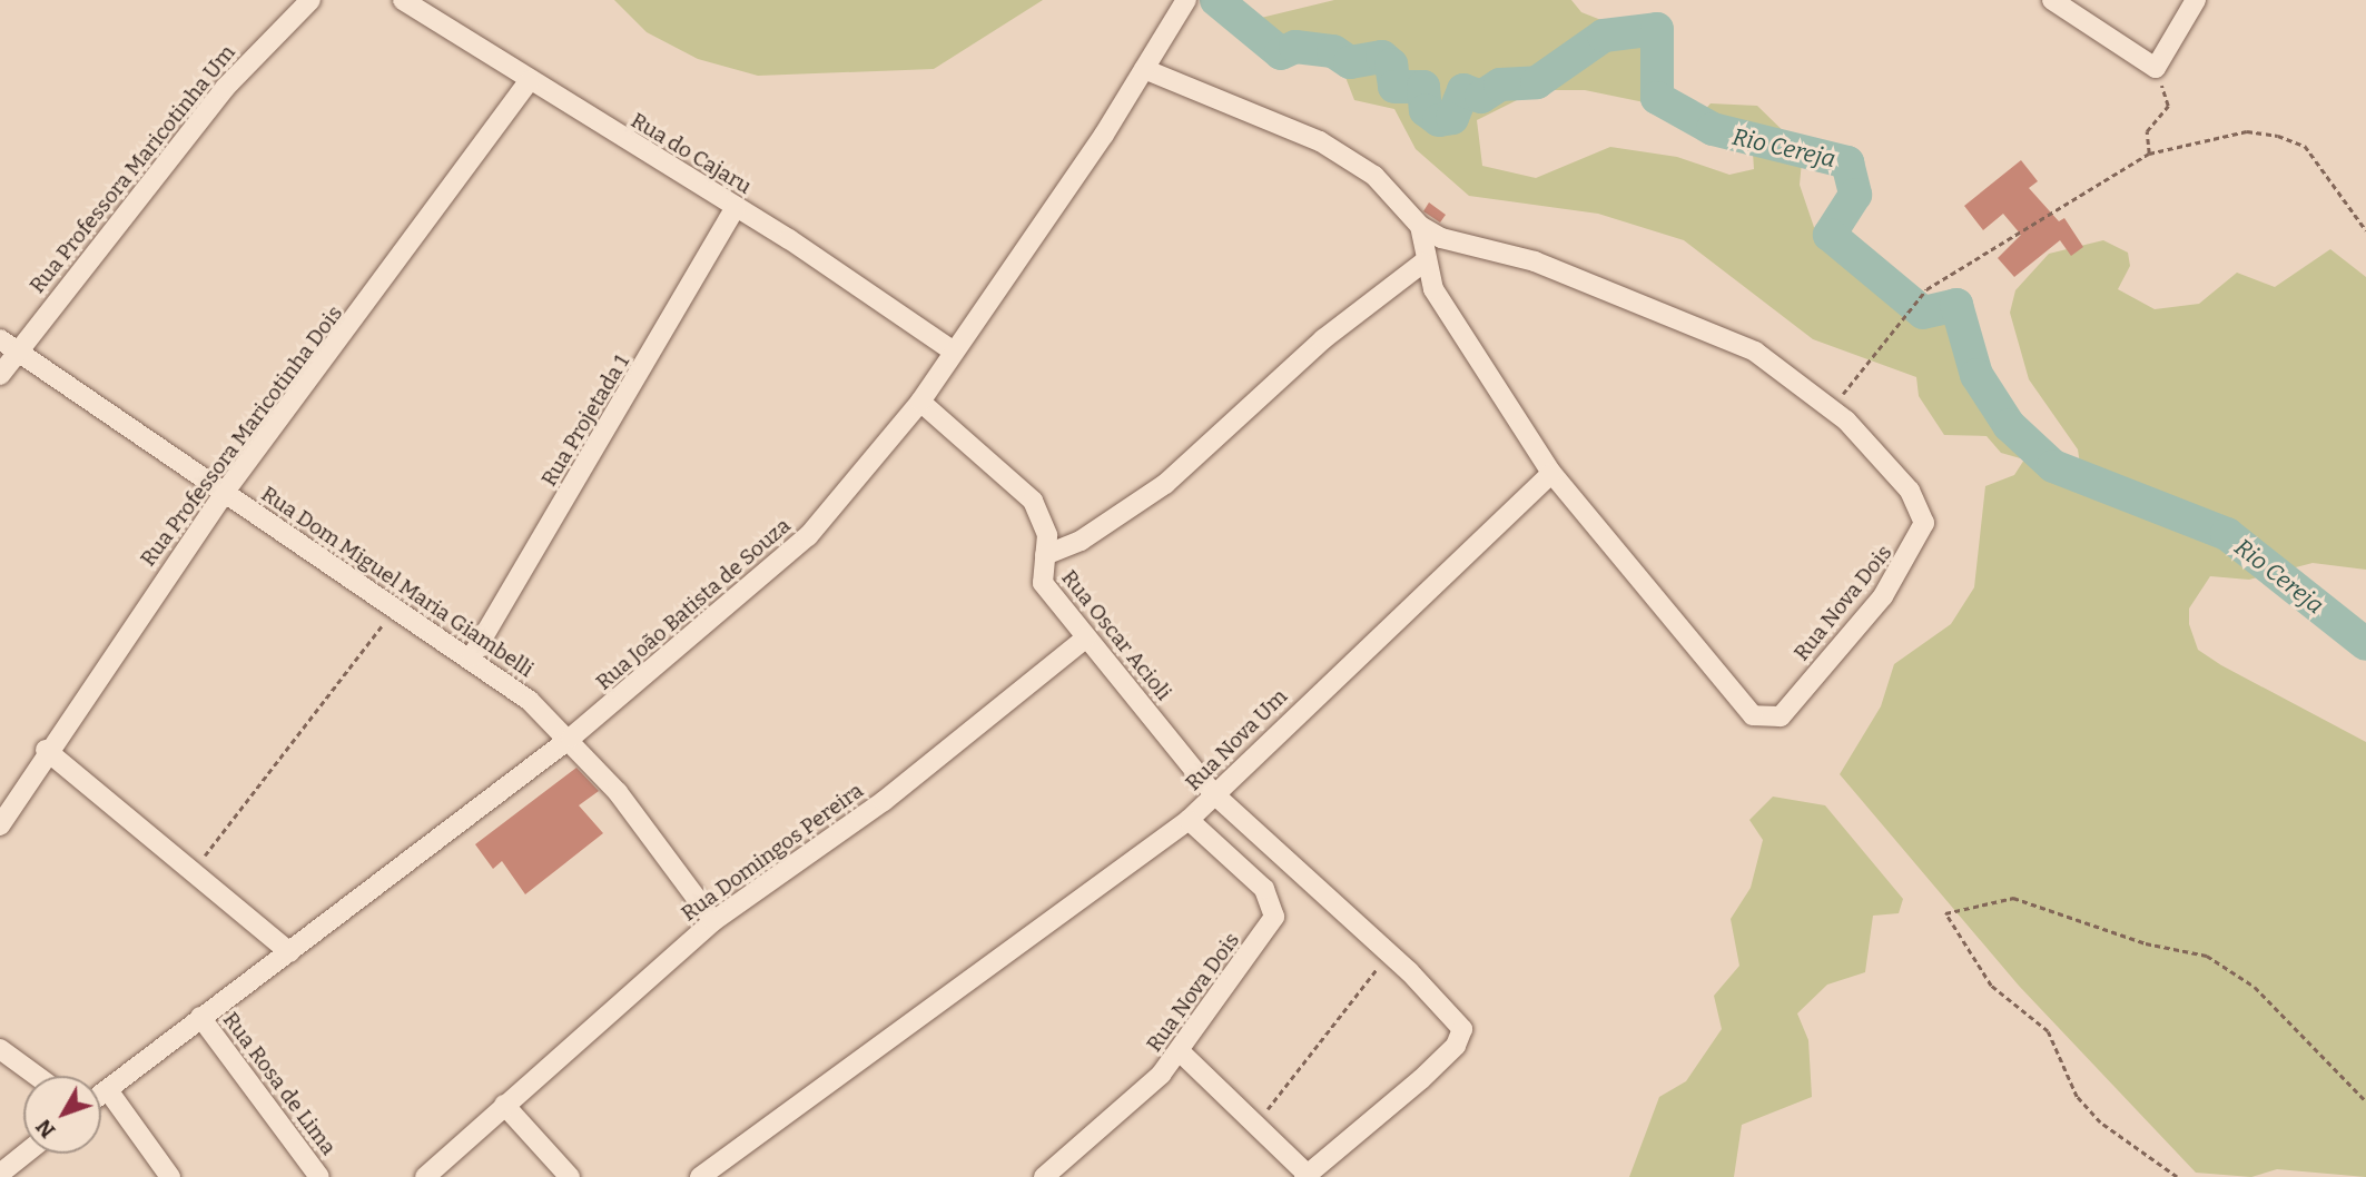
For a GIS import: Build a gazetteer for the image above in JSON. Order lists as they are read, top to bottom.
{
  "streets": {
    "street": [
      "Rua do Cajaru",
      "Rua Professora Maricotinha Um",
      "Rua Projetada 1",
      "Rua Professora Maricotinha Dois",
      "Rua Dom Miguel Maria Giambelli",
      "Rua Nova Dois",
      "Rua João Batista de Souza",
      "Rua Oscar Acioli",
      "Rua Nova Um",
      "Rua Domingos Pereira",
      "Rua Rosa de Lima"
    ]
  },
  "crossings": [
    ["Rua do Cajaru", "Rua Projetada 1"],
    ["Rua do Cajaru", "Rua Professora Maricotinha Dois"],
    ["Rua do Cajaru", "Rua João Batista de Souza"],
    ["Rua Professora Maricotinha Um", "Rua Dom Miguel Maria Giambelli"],
    ["Rua Projetada 1", "Rua Dom Miguel Maria Giambelli"],
    ["Rua Professora Maricotinha Dois", "Rua Dom Miguel Maria Giambelli"],
    ["Rua Dom Miguel Maria Giambelli", "Rua João Batista de Souza"],
    ["Rua Dom Miguel Maria Giambelli", "Rua Domingos Pereira"],
    ["Rua Nova Dois", "Rua Nova Um"],
    ["Rua João Batista de Souza", "Rua Oscar Acioli"],
    ["Rua João Batista de Souza", "Rua Rosa de Lima"],
    ["Rua Oscar Acioli", "Rua Nova Um"],
    ["Rua Oscar Acioli", "Rua Domingos Pereira"]
  ],
  "water": ["Rio Cereja"],
  "north": "bottom left"
}
